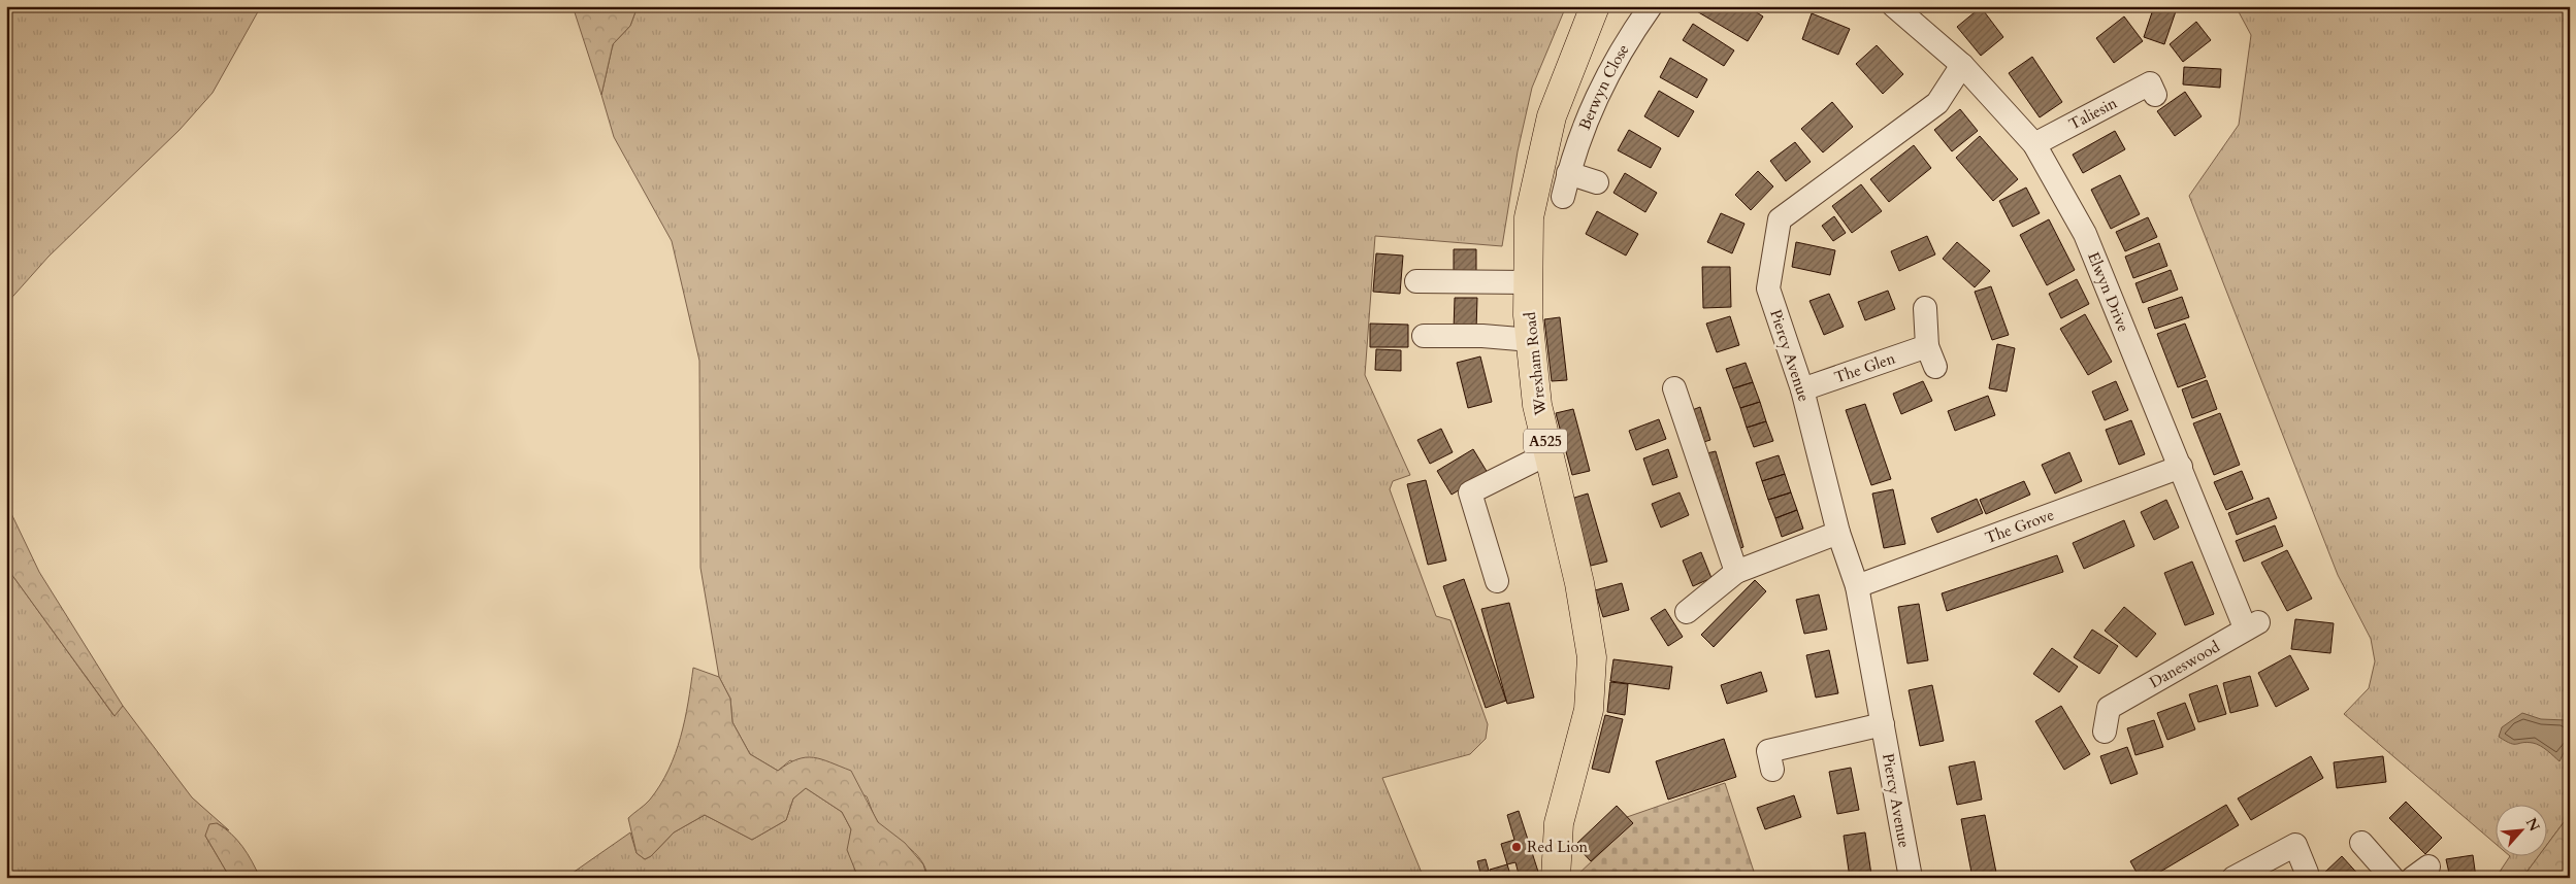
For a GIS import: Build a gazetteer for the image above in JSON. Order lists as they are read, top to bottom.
{
  "streets": {
    "main road": ["Wrexham Road", "A525"],
    "street": [
      "Berwyn Close",
      "Taliesin",
      "Elwyn Drive",
      "Piercy Avenue",
      "The Glen",
      "The Grove",
      "Daneswood"
    ]
  },
  "crossings": [
    ["Taliesin", "Elwyn Drive"],
    ["Elwyn Drive", "Piercy Avenue"],
    ["Elwyn Drive", "The Grove"],
    ["Elwyn Drive", "Daneswood"],
    ["Piercy Avenue", "The Glen"],
    ["Piercy Avenue", "The Grove"]
  ],
  "places": ["Red Lion"],
  "north": "top right"
}
